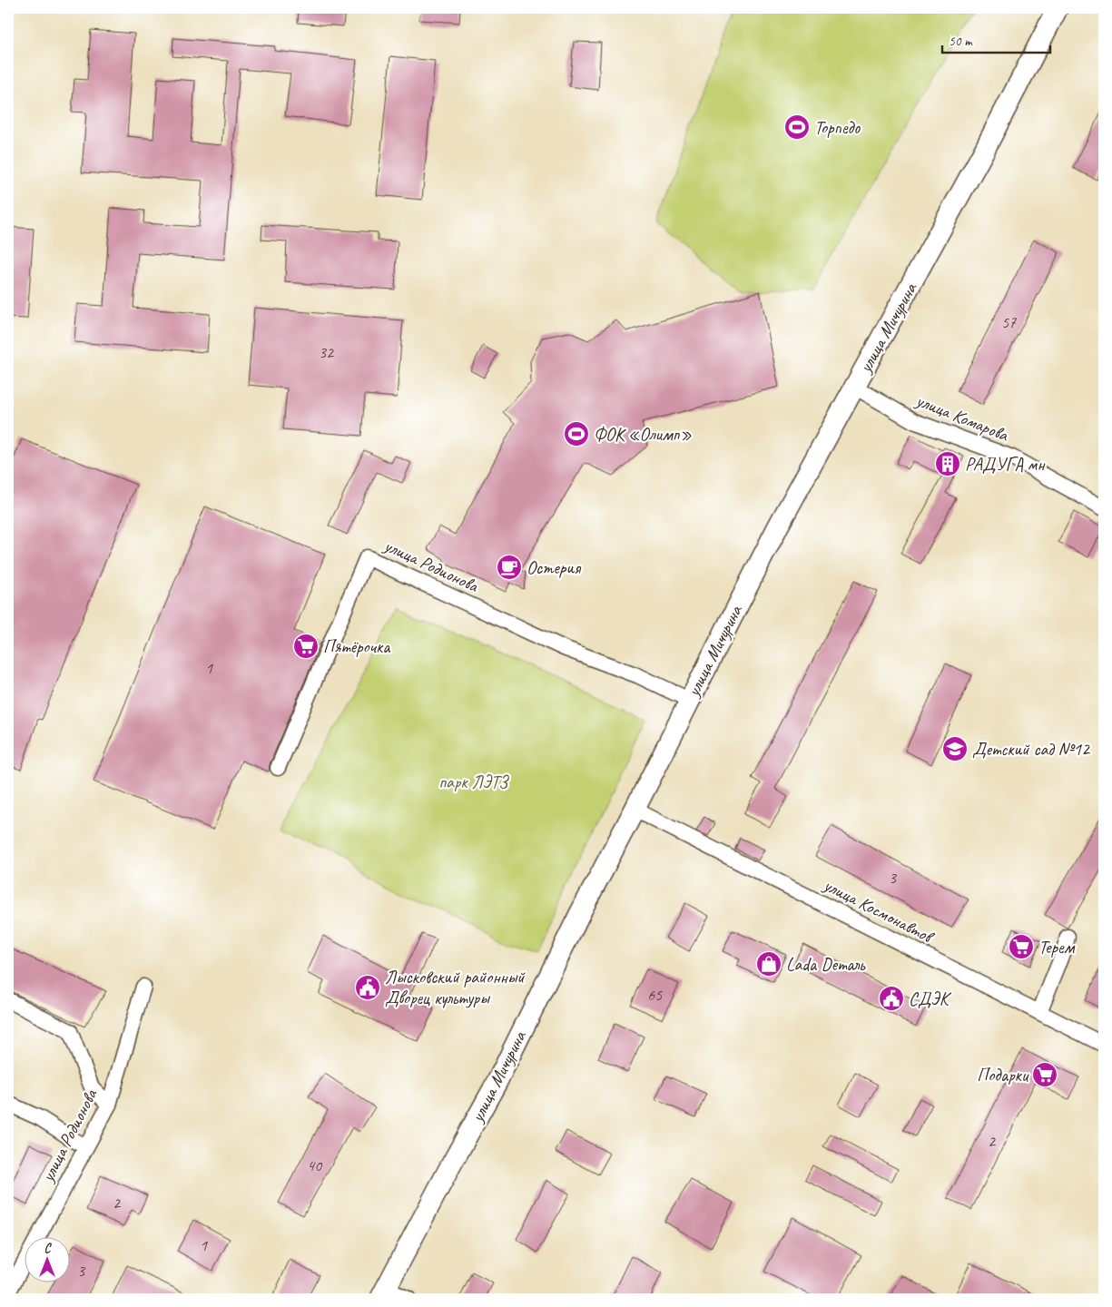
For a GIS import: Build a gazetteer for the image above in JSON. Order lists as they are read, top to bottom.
{
  "streets": {
    "main road": ["улица Мичурина"],
    "street": ["улица Комарова", "улица Родионова", "улица Космонавтов"]
  },
  "crossings": [
    ["улица Мичурина", "улица Комарова"],
    ["улица Мичурина", "улица Родионова"],
    ["улица Мичурина", "улица Космонавтов"]
  ],
  "parks": ["парк ЛЭТЗ"],
  "places": {
    "sports": ["Торпедо", "ФОК «Олимп»"],
    "building": ["РАДУГА мн"],
    "cafe": ["Остерия"],
    "supermarket": ["Пятёрочка", "Терем", "Подарки"],
    "school or university": ["Детский сад №12"],
    "shop": ["Lada Dеталь"],
    "public building": ["Лысковский районный Дворец культуры", "СДЭК"]
  },
  "house_numbers": [
    "57",
    "32",
    "1",
    "3",
    "65",
    "2",
    "40",
    "2",
    "1",
    "3"
  ],
  "scale_bar": "50 m",
  "north": "top"
}
